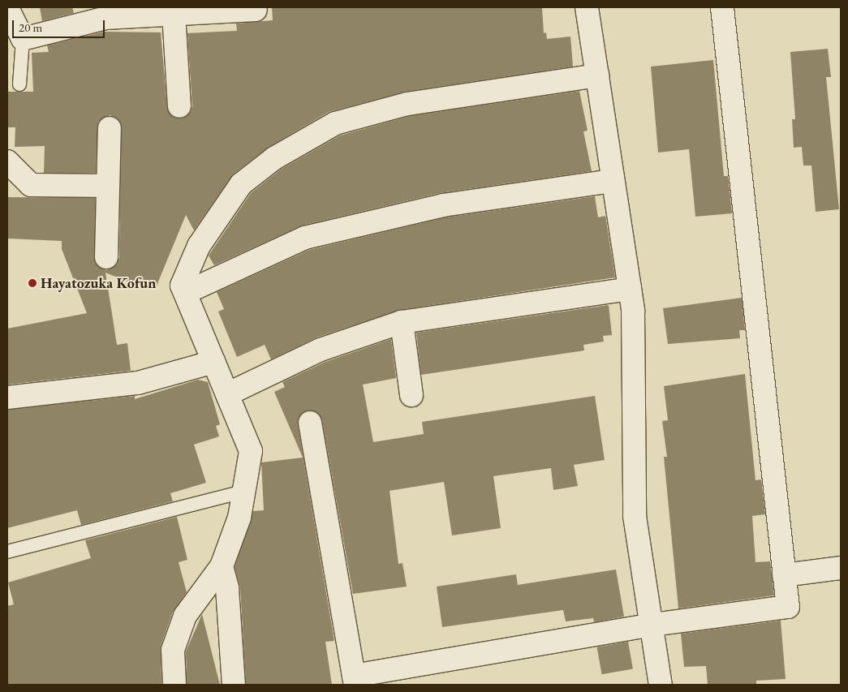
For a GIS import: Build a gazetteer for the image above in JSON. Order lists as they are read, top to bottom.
{
  "places": ["Hayatozuka Kofun"],
  "scale_bar": "20 m"
}
